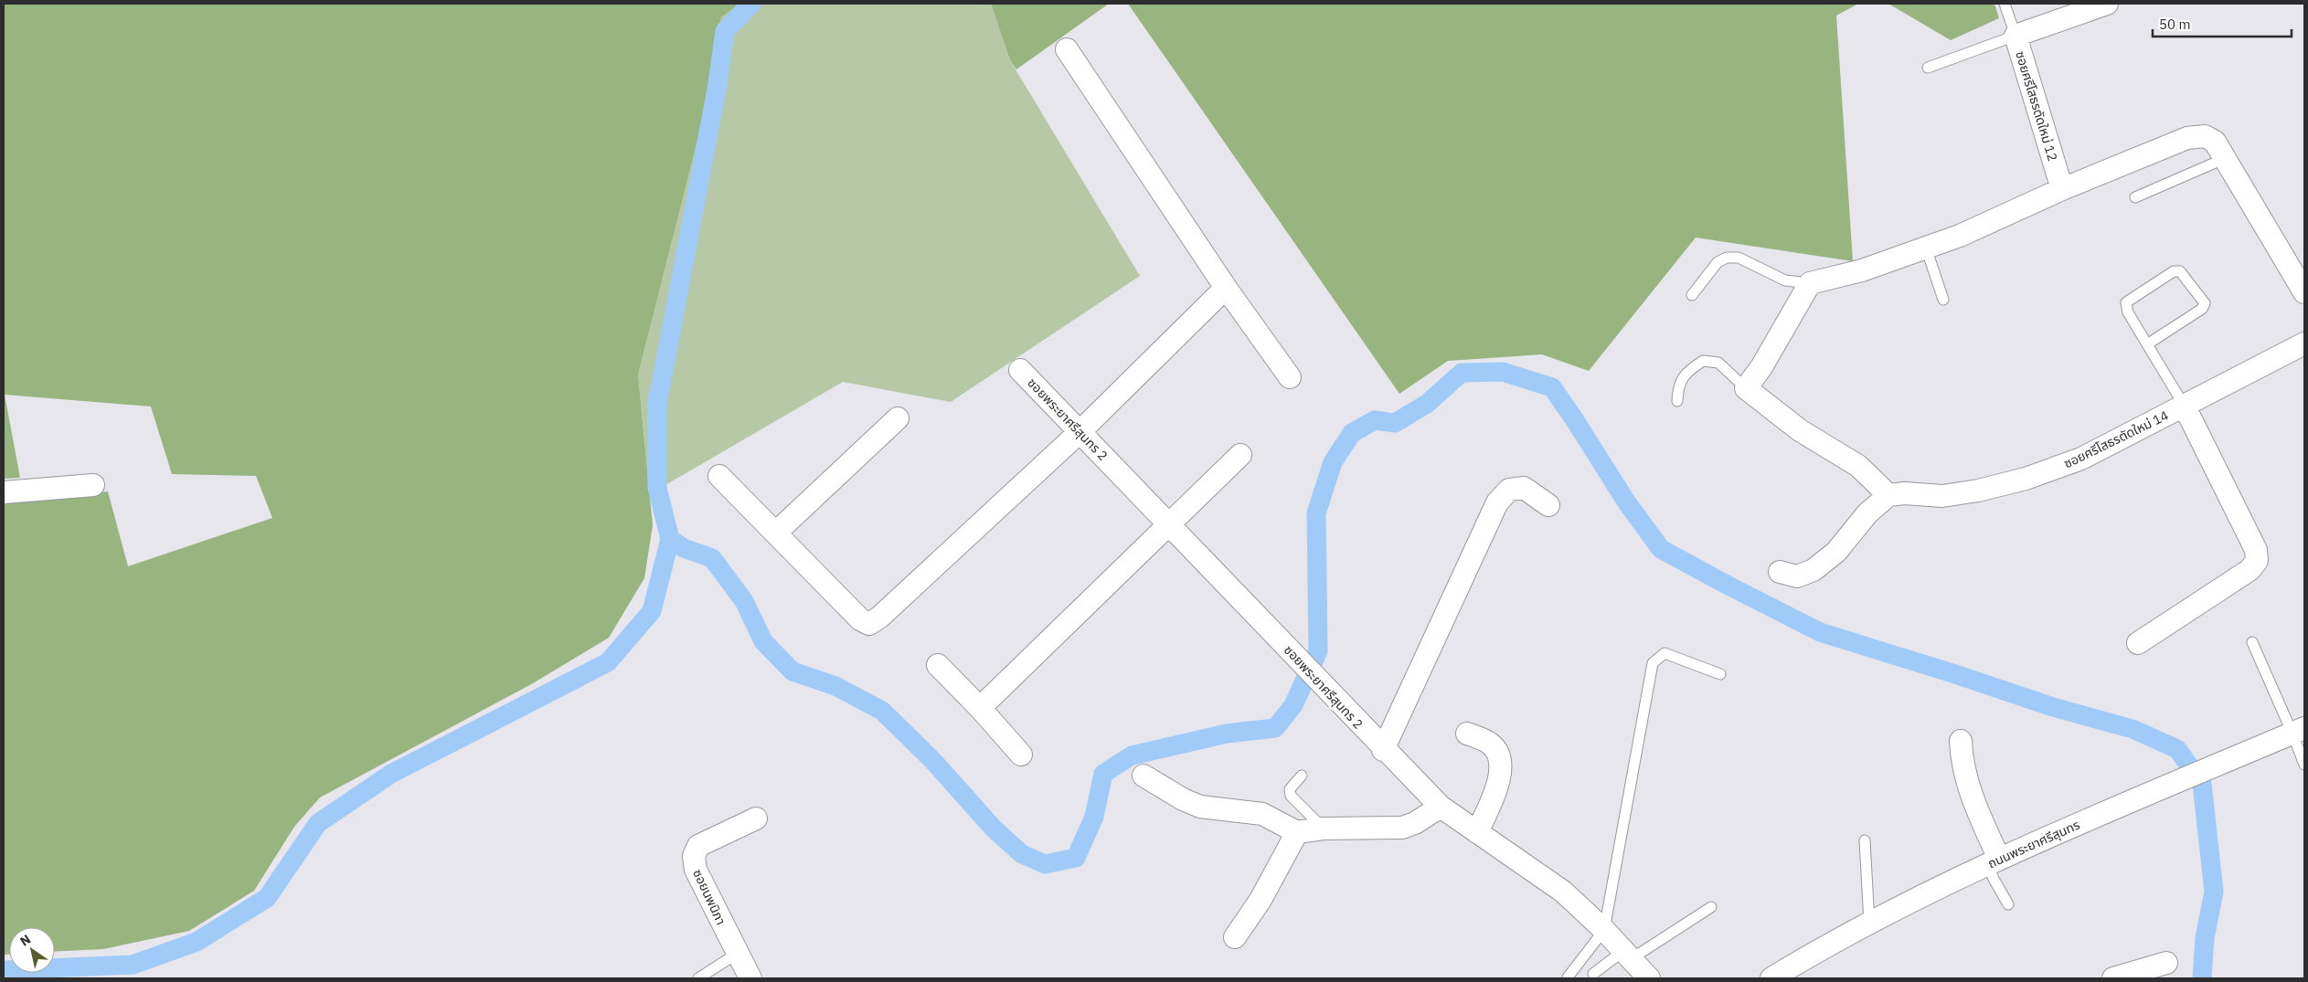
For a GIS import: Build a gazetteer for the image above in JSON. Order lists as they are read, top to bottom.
{
  "streets": {
    "street": [
      "ซอยศรีโสธรตัดใหม่ 12",
      "ซอยพระยาศรีสุนทร 2",
      "ซอยศรีโสธรตัดใหม่ 14",
      "ถนนพระยาศรีสุนทร",
      "ซอยนพนิภา"
    ]
  },
  "scale_bar": "50 m",
  "north": "top left"
}
